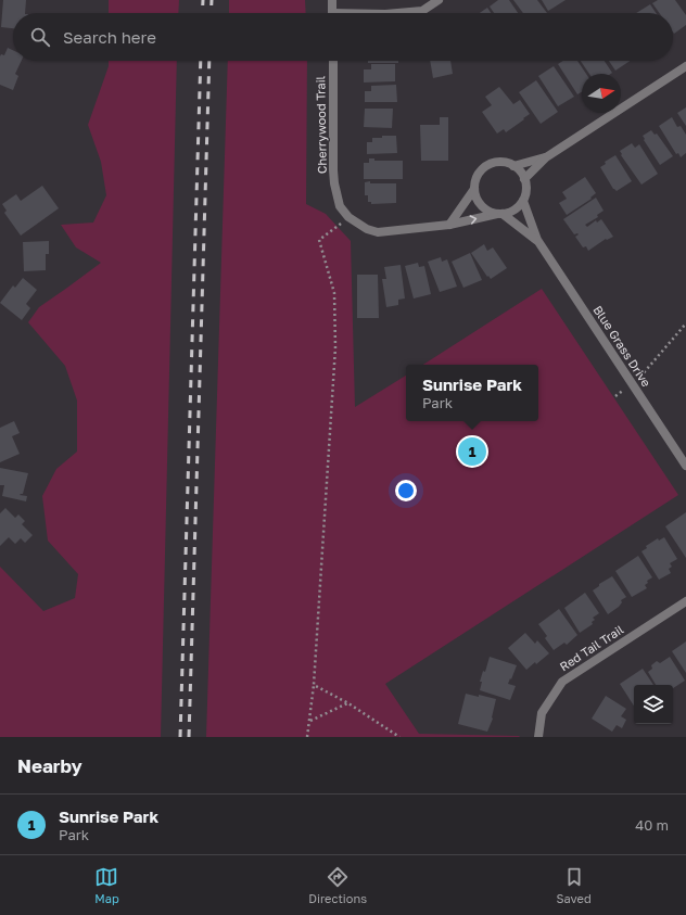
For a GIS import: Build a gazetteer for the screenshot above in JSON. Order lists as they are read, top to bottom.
{
  "streets": {
    "street": ["Cherrywood Trail", "Blue Grass Drive", "Red Tail Trail"]
  },
  "crossings": [
    ["Cherrywood Trail", "Blue Grass Drive"]
  ],
  "north": "right",
  "page": {
    "search": "Search here",
    "popup": ["Sunrise Park", "Park"],
    "pins": "1",
    "heading": "Nearby",
    "list": [
      {
        "mark": "1",
        "name": "Sunrise Park",
        "note": "Park",
        "value": "40 m"
      }
    ],
    "nav": ["Map", "Directions", "Saved"]
  }
}
